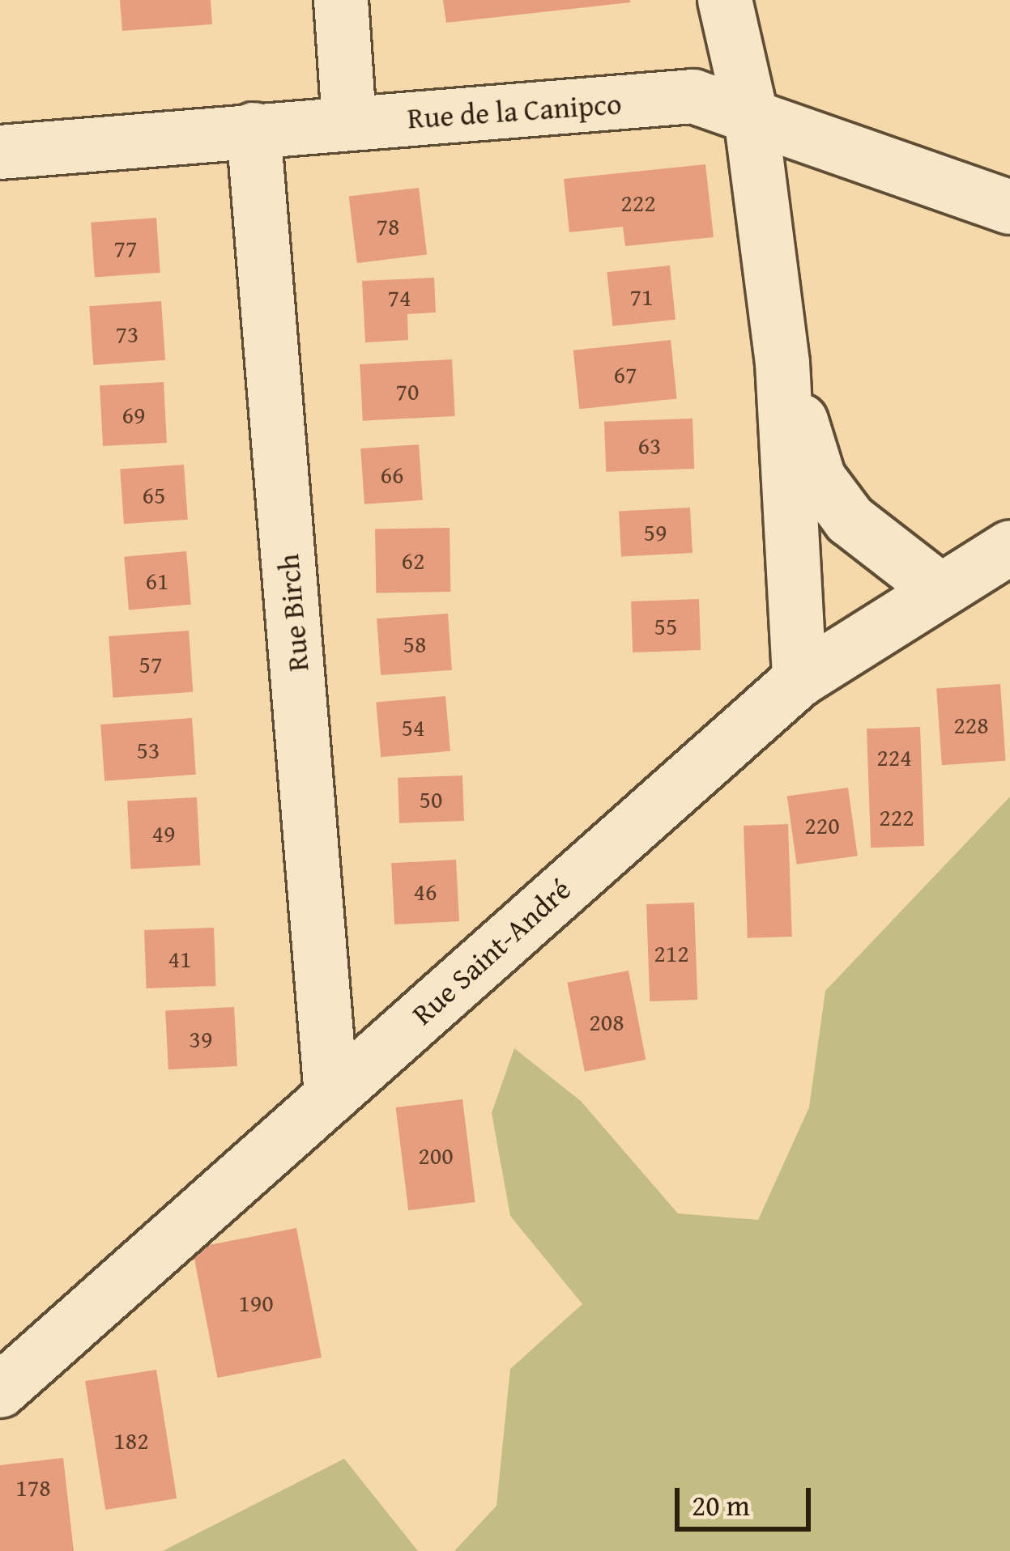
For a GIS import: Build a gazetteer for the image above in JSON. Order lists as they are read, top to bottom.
{
  "streets": {
    "street": ["Rue de la Canipco", "Rue Birch", "Rue Saint-André"]
  },
  "crossings": [
    ["Rue de la Canipco", "Rue Birch"],
    ["Rue Birch", "Rue Saint-André"]
  ],
  "house_numbers": [
    "222",
    "78",
    "77",
    "71",
    "74",
    "73",
    "67",
    "70",
    "69",
    "63",
    "66",
    "65",
    "59",
    "62",
    "61",
    "55",
    "58",
    "57",
    "228",
    "54",
    "53",
    "224",
    "50",
    "222",
    "220",
    "49",
    "46",
    "212",
    "41",
    "208",
    "39",
    "200",
    "190",
    "182",
    "178"
  ],
  "scale_bar": "20 m"
}
